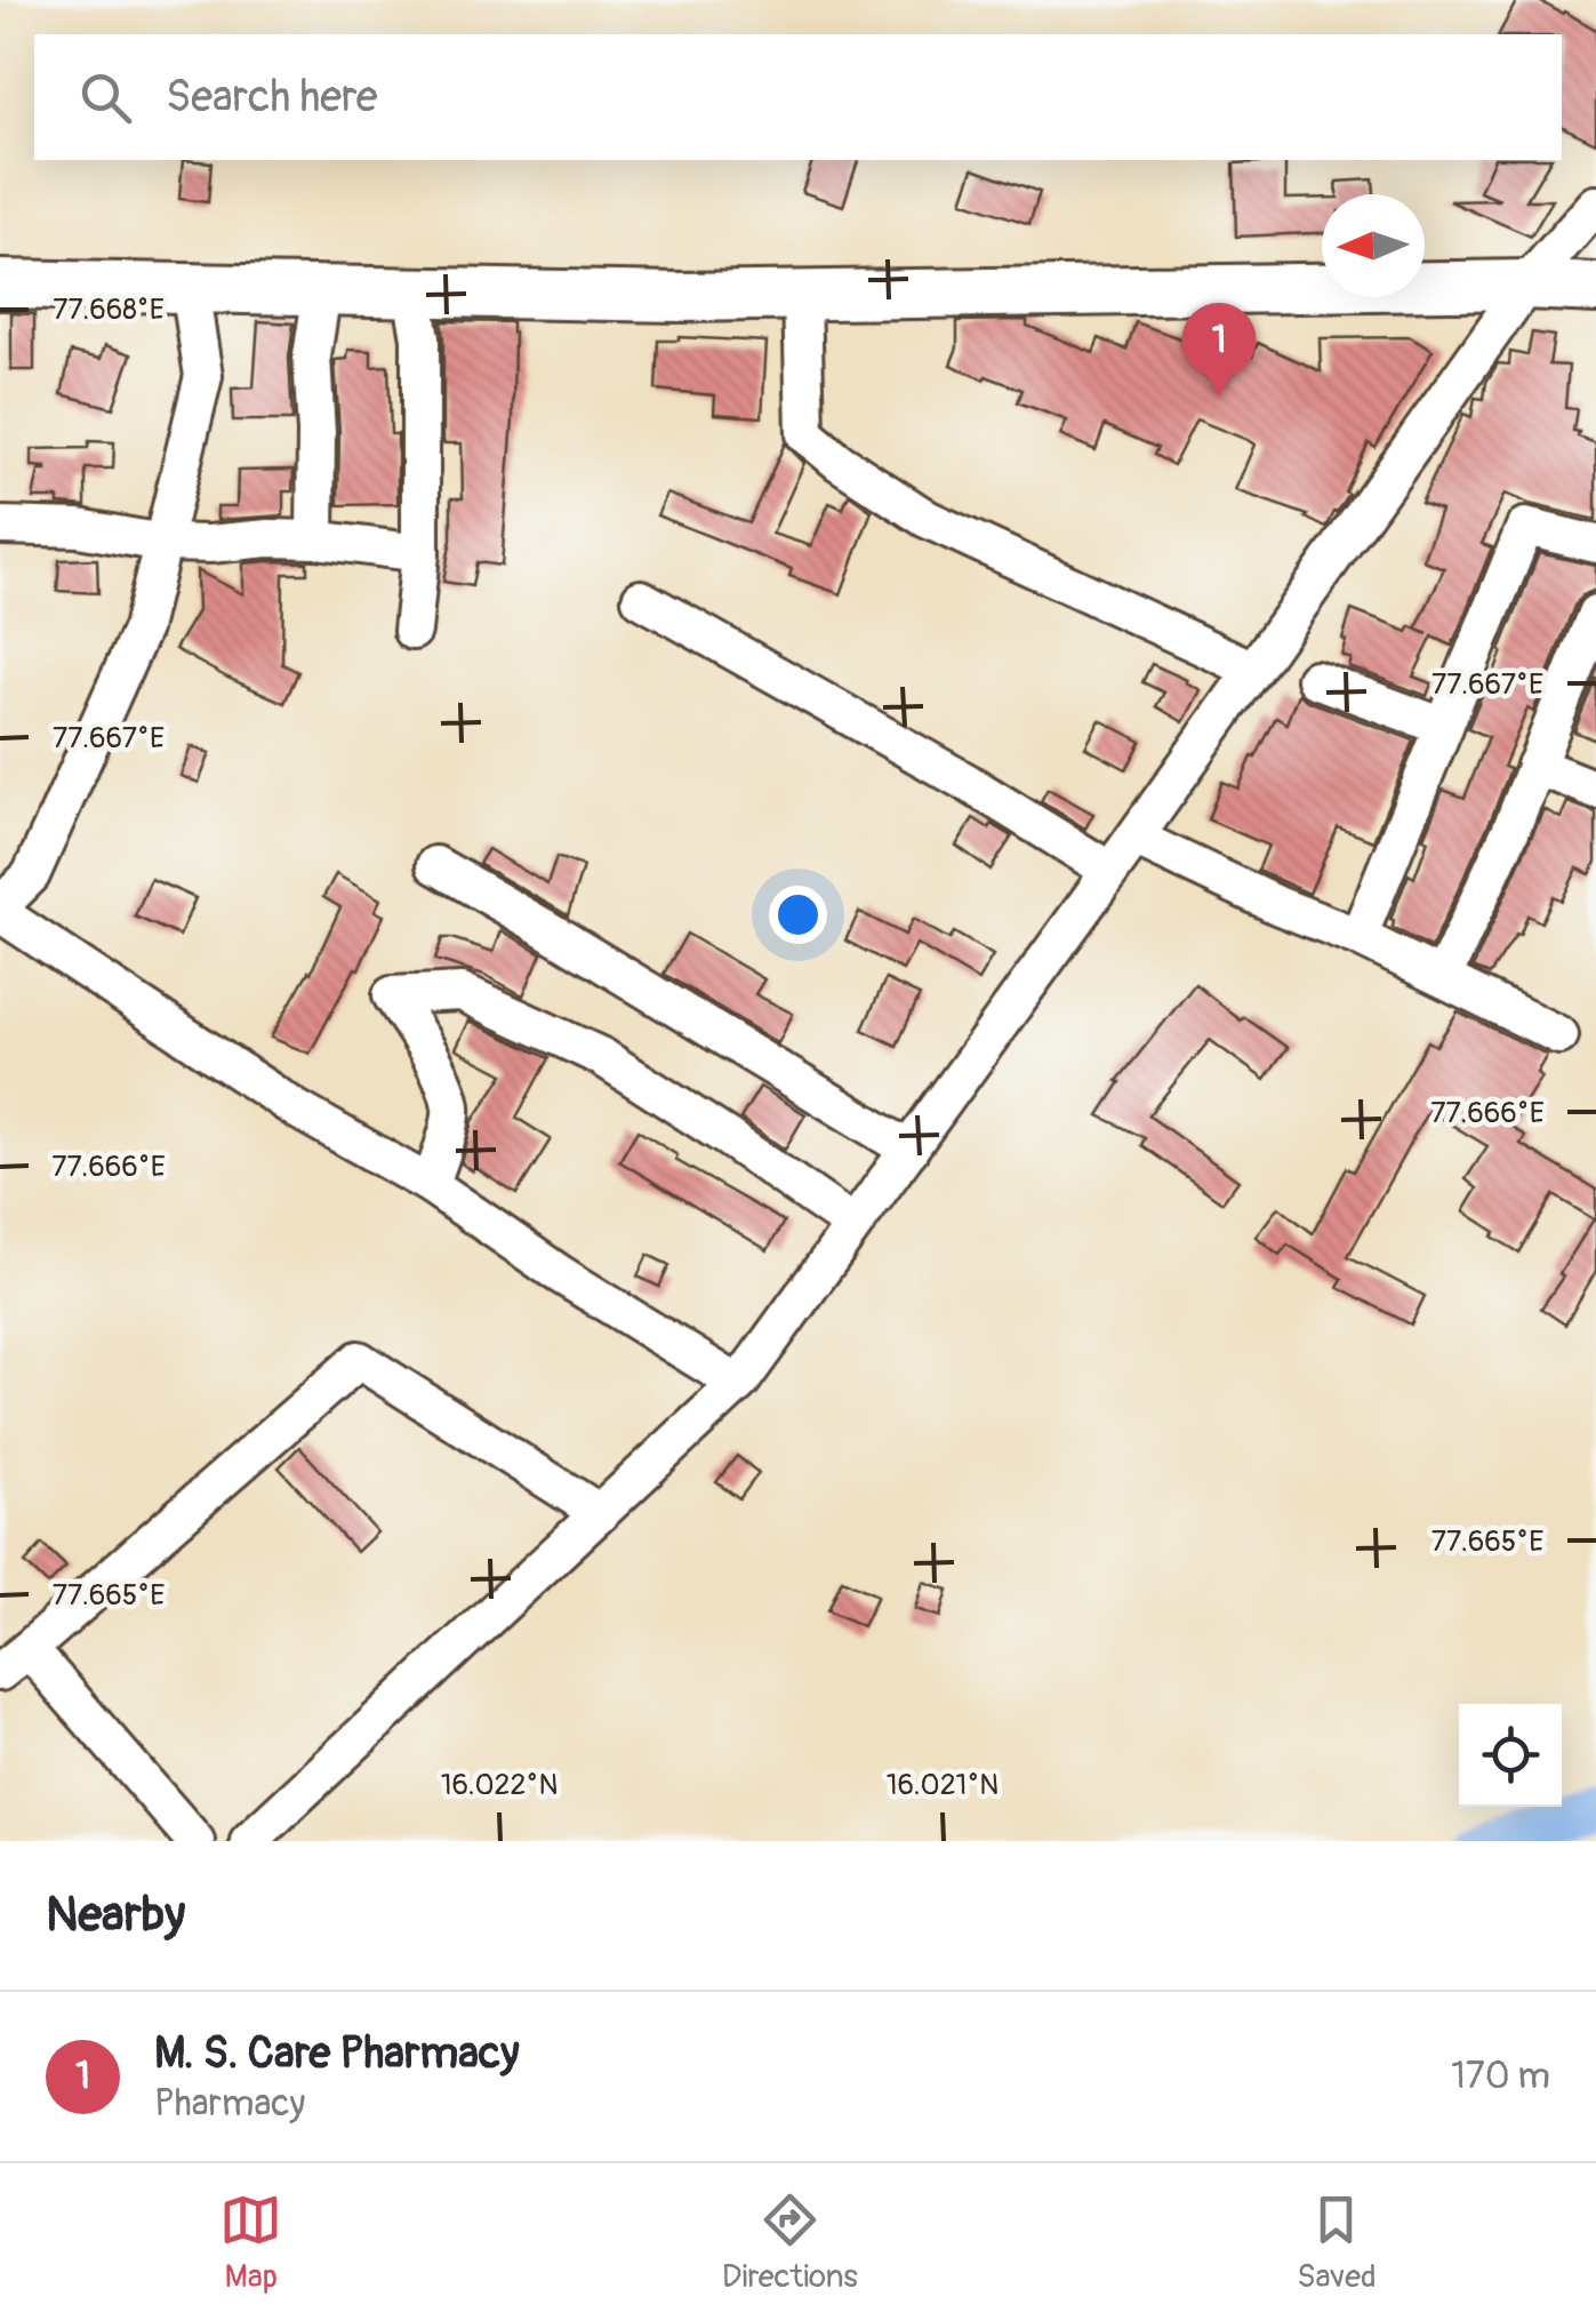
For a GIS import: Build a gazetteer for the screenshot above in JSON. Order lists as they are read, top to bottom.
{
  "north": "left",
  "page": {
    "search": "Search here",
    "pins": "1",
    "heading": "Nearby",
    "list": [
      {
        "mark": "1",
        "name": "M. S. Care Pharmacy",
        "note": "Pharmacy",
        "value": "170 m"
      }
    ],
    "nav": ["Map", "Directions", "Saved"]
  },
  "coordinates": [
    "77.668°E",
    "77.667°E",
    "77.666°E",
    "77.665°E",
    "16.022°N",
    "16.021°N"
  ]
}
